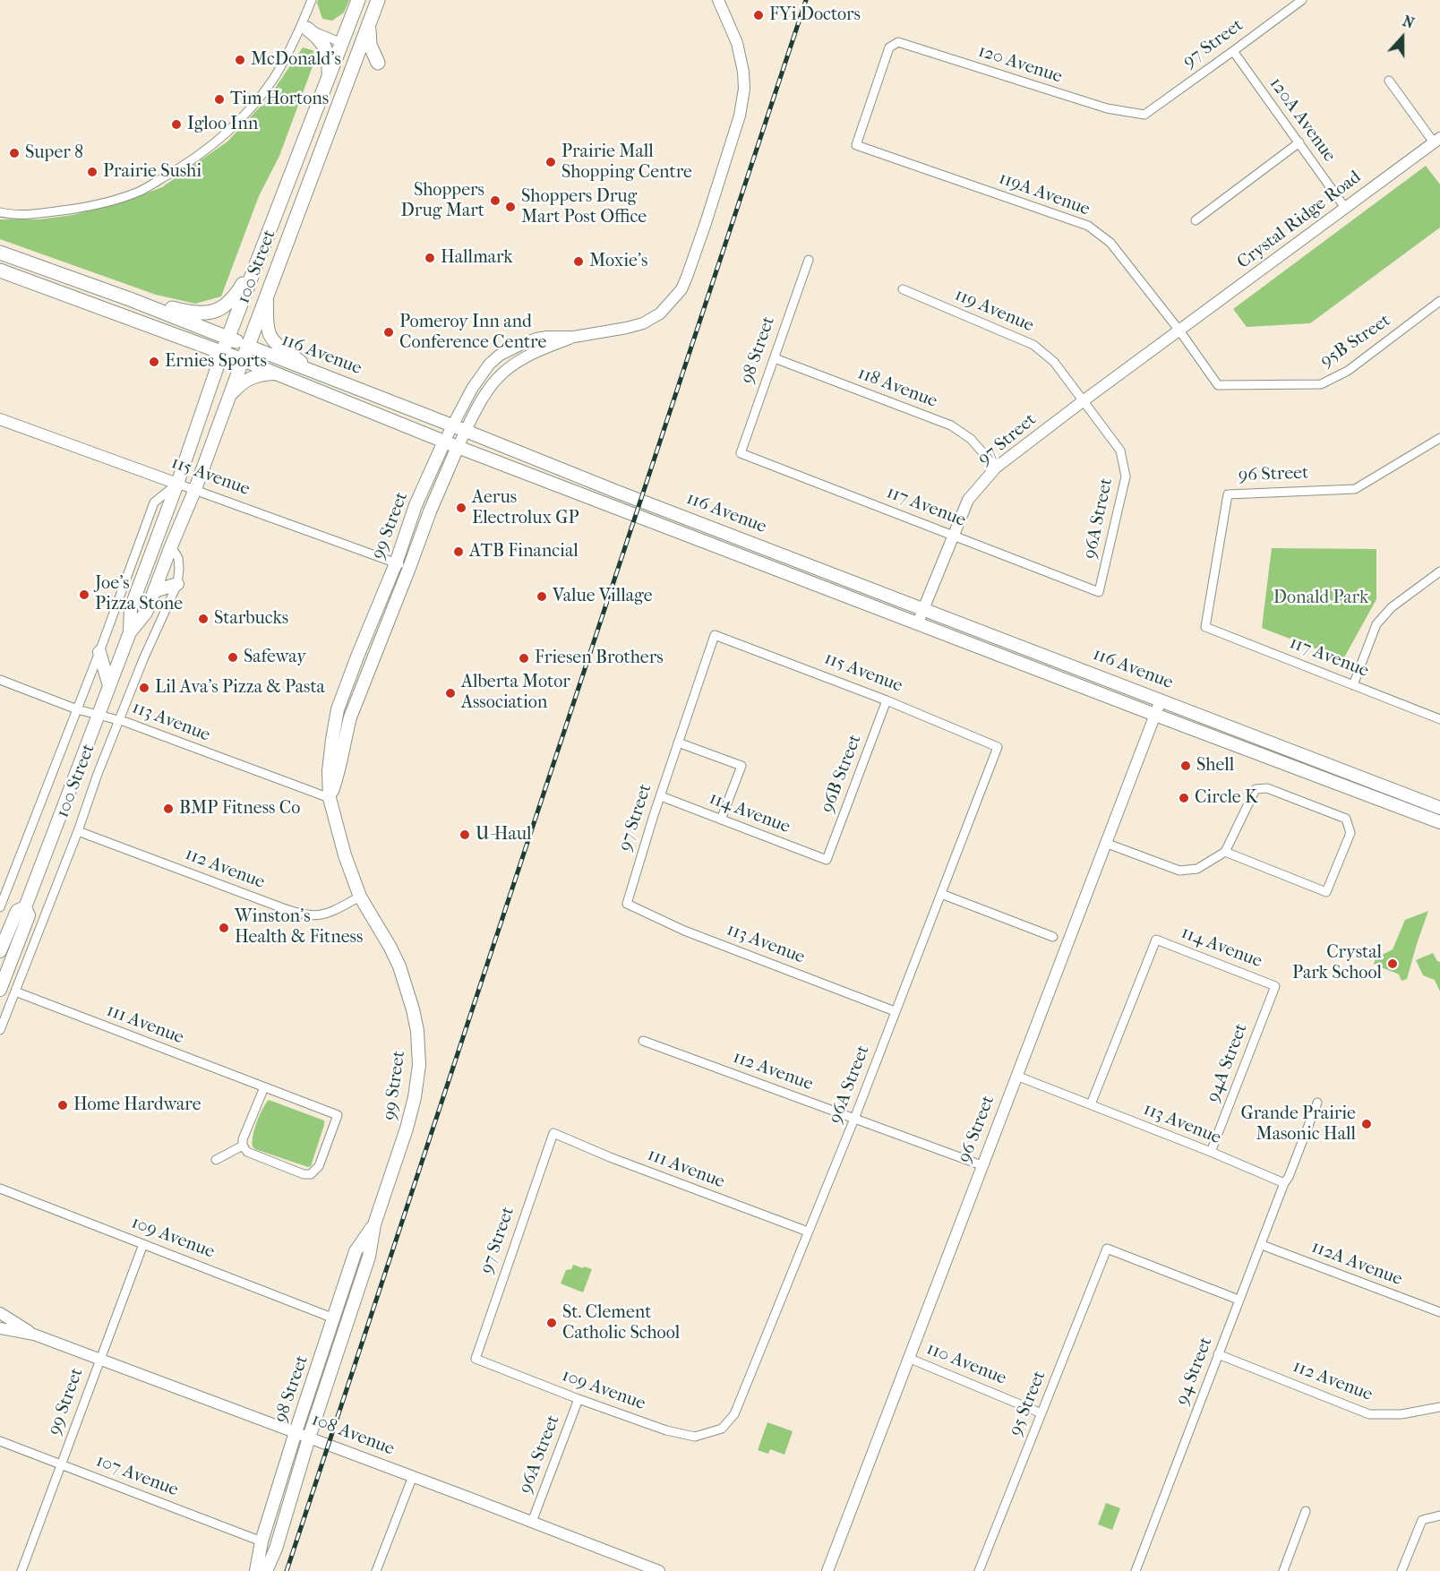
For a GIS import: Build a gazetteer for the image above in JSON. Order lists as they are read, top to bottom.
{
  "streets": {
    "main road": [
      "100 Street",
      "98 Street",
      "116 Avenue",
      "99 Street"
    ],
    "street": [
      "97 Street",
      "120 Avenue",
      "120A Avenue",
      "119A Avenue",
      "Crystal Ridge Road",
      "119 Avenue",
      "95B Street",
      "118 Avenue",
      "96 Street",
      "115 Avenue",
      "117 Avenue",
      "96A Street",
      "113 Avenue",
      "96B Street",
      "114 Avenue",
      "112 Avenue",
      "111 Avenue",
      "94A Street",
      "109 Avenue",
      "112A Avenue",
      "110 Avenue",
      "94 Street",
      "95 Street",
      "108 Avenue",
      "107 Avenue"
    ]
  },
  "crossings": [
    ["97 Street", "120 Avenue"],
    ["97 Street", "120A Avenue"],
    ["97 Street", "119A Avenue"],
    ["97 Street", "Crystal Ridge Road"],
    ["97 Street", "119 Avenue"],
    ["97 Street", "116 Avenue"],
    ["97 Street", "118 Avenue"],
    ["97 Street", "115 Avenue"],
    ["97 Street", "117 Avenue"],
    ["97 Street", "96A Street"],
    ["97 Street", "113 Avenue"],
    ["97 Street", "114 Avenue"],
    ["97 Street", "111 Avenue"],
    ["97 Street", "109 Avenue"],
    ["120 Avenue", "119A Avenue"],
    ["120A Avenue", "Crystal Ridge Road"],
    ["119A Avenue", "Crystal Ridge Road"],
    ["119A Avenue", "95B Street"],
    ["100 Street", "116 Avenue"],
    ["100 Street", "115 Avenue"],
    ["100 Street", "113 Avenue"],
    ["100 Street", "112 Avenue"],
    ["100 Street", "111 Avenue"],
    ["119 Avenue", "96A Street"],
    ["98 Street", "118 Avenue"],
    ["98 Street", "117 Avenue"],
    ["98 Street", "99 Street"],
    ["98 Street", "109 Avenue"],
    ["98 Street", "108 Avenue"],
    ["98 Street", "107 Avenue"],
    ["116 Avenue", "96 Street"],
    ["116 Avenue", "99 Street"],
    ["96 Street", "117 Avenue"],
    ["96 Street", "113 Avenue"],
    ["96 Street", "112 Avenue"],
    ["96 Street", "110 Avenue"],
    ["115 Avenue", "96A Street"],
    ["115 Avenue", "99 Street"],
    ["115 Avenue", "96B Street"],
    ["117 Avenue", "96A Street"],
    ["96A Street", "113 Avenue"],
    ["96A Street", "112 Avenue"],
    ["96A Street", "111 Avenue"],
    ["96A Street", "109 Avenue"],
    ["96A Street", "108 Avenue"],
    ["99 Street", "113 Avenue"],
    ["99 Street", "112 Avenue"],
    ["99 Street", "109 Avenue"],
    ["99 Street", "108 Avenue"],
    ["99 Street", "107 Avenue"],
    ["113 Avenue", "114 Avenue"],
    ["113 Avenue", "94A Street"],
    ["113 Avenue", "94 Street"],
    ["96B Street", "114 Avenue"],
    ["114 Avenue", "94A Street"],
    ["112 Avenue", "94 Street"],
    ["112A Avenue", "94 Street"],
    ["110 Avenue", "95 Street"],
    ["94 Street", "95 Street"]
  ],
  "parks": ["Donald Park"],
  "places": [
    "FYi Doctors",
    "McDonald's",
    "Tim Hortons",
    "Igloo Inn",
    "Super 8",
    "Prairie Mall Shopping Centre",
    "Prairie Sushi",
    "Shoppers Drug Mart",
    "Shoppers Drug Mart Post Office",
    "Hallmark",
    "Moxie's",
    "Pomeroy Inn and Conference Centre",
    "Ernies Sports",
    "Aerus Electrolux GP",
    "ATB Financial",
    "Joe's Pizza Stone",
    "Value Village",
    "Starbucks",
    "Safeway",
    "Friesen Brothers",
    "Lil Ava's Pizza & Pasta",
    "Alberta Motor Association",
    "Shell",
    "Circle K",
    "BMP Fitness Co",
    "U-Haul",
    "Winston's Health & Fitness",
    "Crystal Park School",
    "Home Hardware",
    "Grande Prairie Masonic Hall",
    "St. Clement Catholic School"
  ],
  "north": "top"
}
